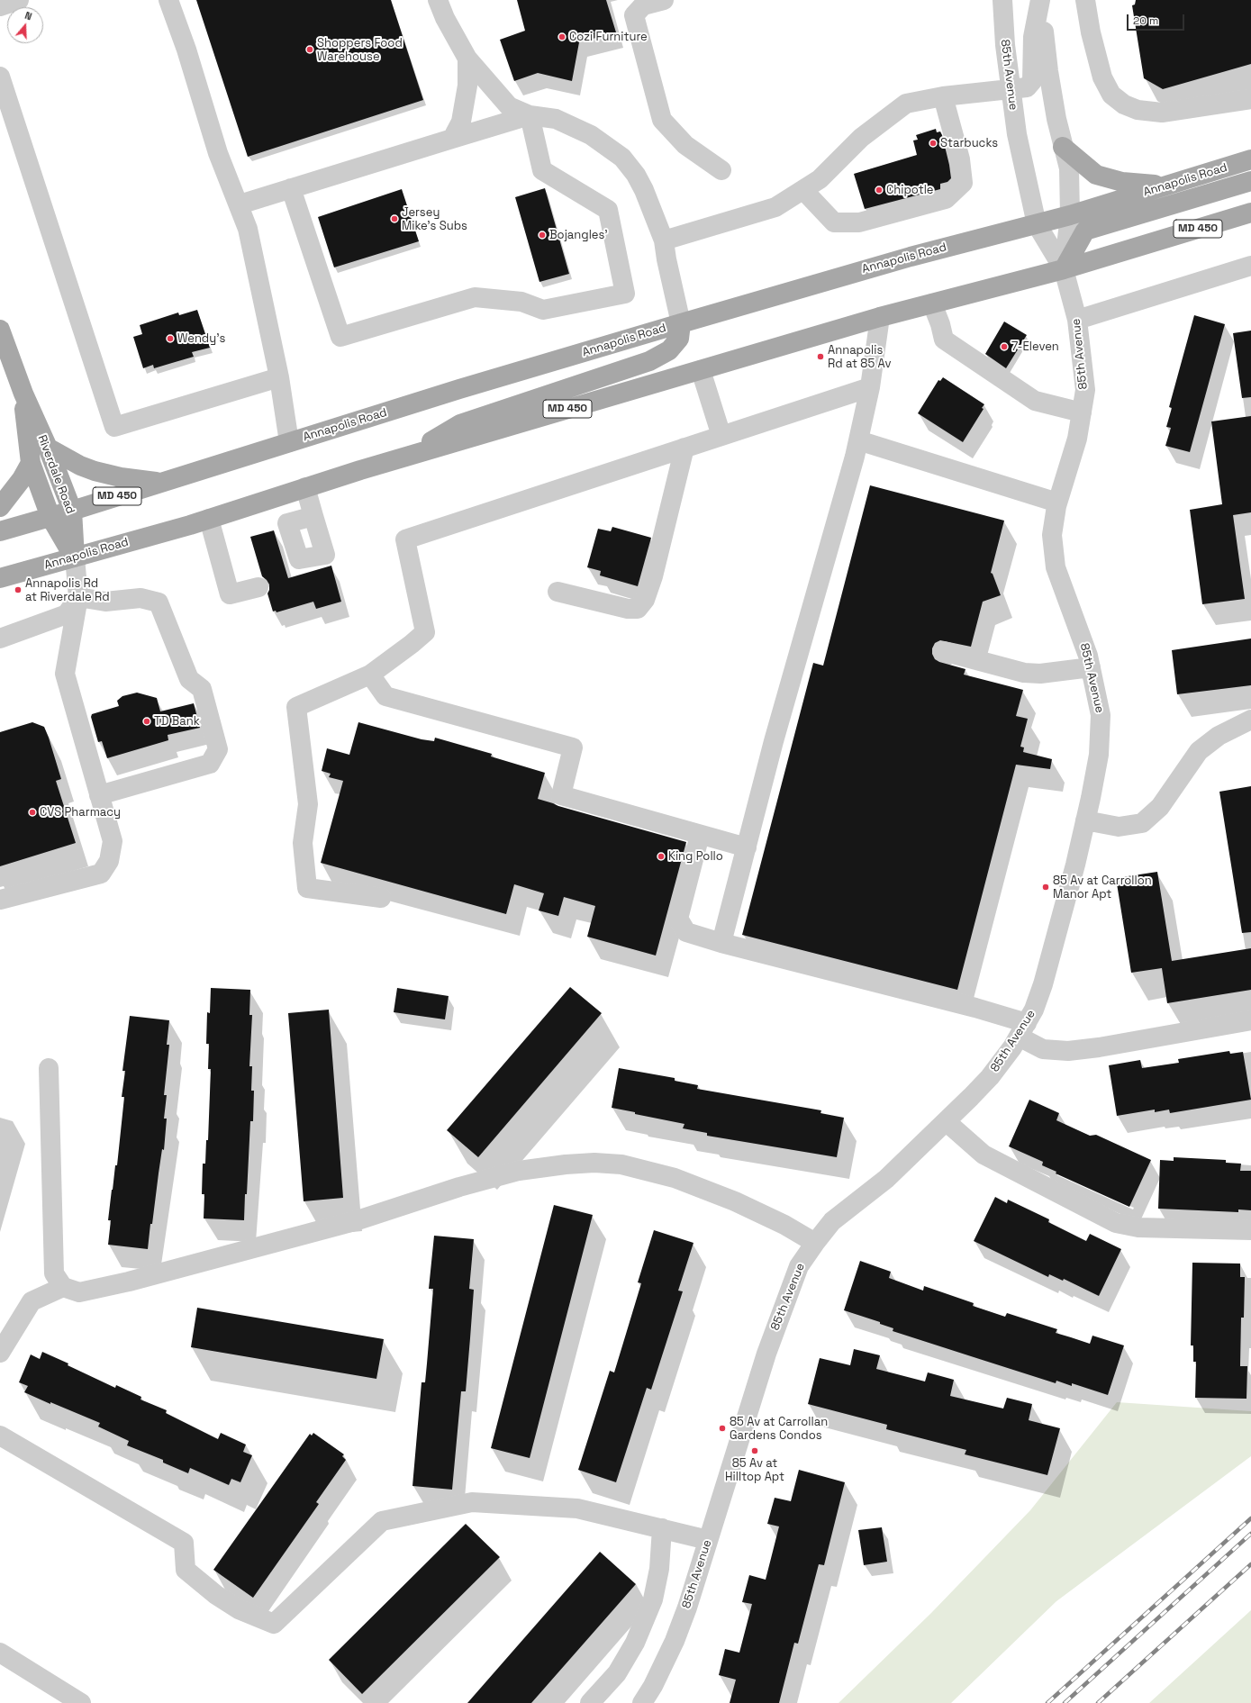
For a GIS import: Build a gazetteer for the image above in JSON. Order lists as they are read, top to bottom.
{
  "streets": {
    "main road": ["Annapolis Road", "MD 450", "Riverdale Road"],
    "street": ["85th Avenue"]
  },
  "crossings": [
    ["85th Avenue", "Annapolis Road"],
    ["Annapolis Road", "Riverdale Road"]
  ],
  "places": [
    "Cozi Furniture",
    "Shoppers Food Warehouse",
    "Starbucks",
    "Chipotle",
    "Jersey Mike's Subs",
    "Bojangles'",
    "Wendy's",
    "7-Eleven",
    "Annapolis Rd at 85 Av",
    "Annapolis Rd at Riverdale Rd",
    "TD Bank",
    "CVS Pharmacy",
    "King Pollo",
    "85 Av at Carrollon Manor Apt",
    "85 Av at Carrollan Gardens Condos",
    "85 Av at Hilltop Apt"
  ],
  "scale_bar": "20 m",
  "north": "top"
}
